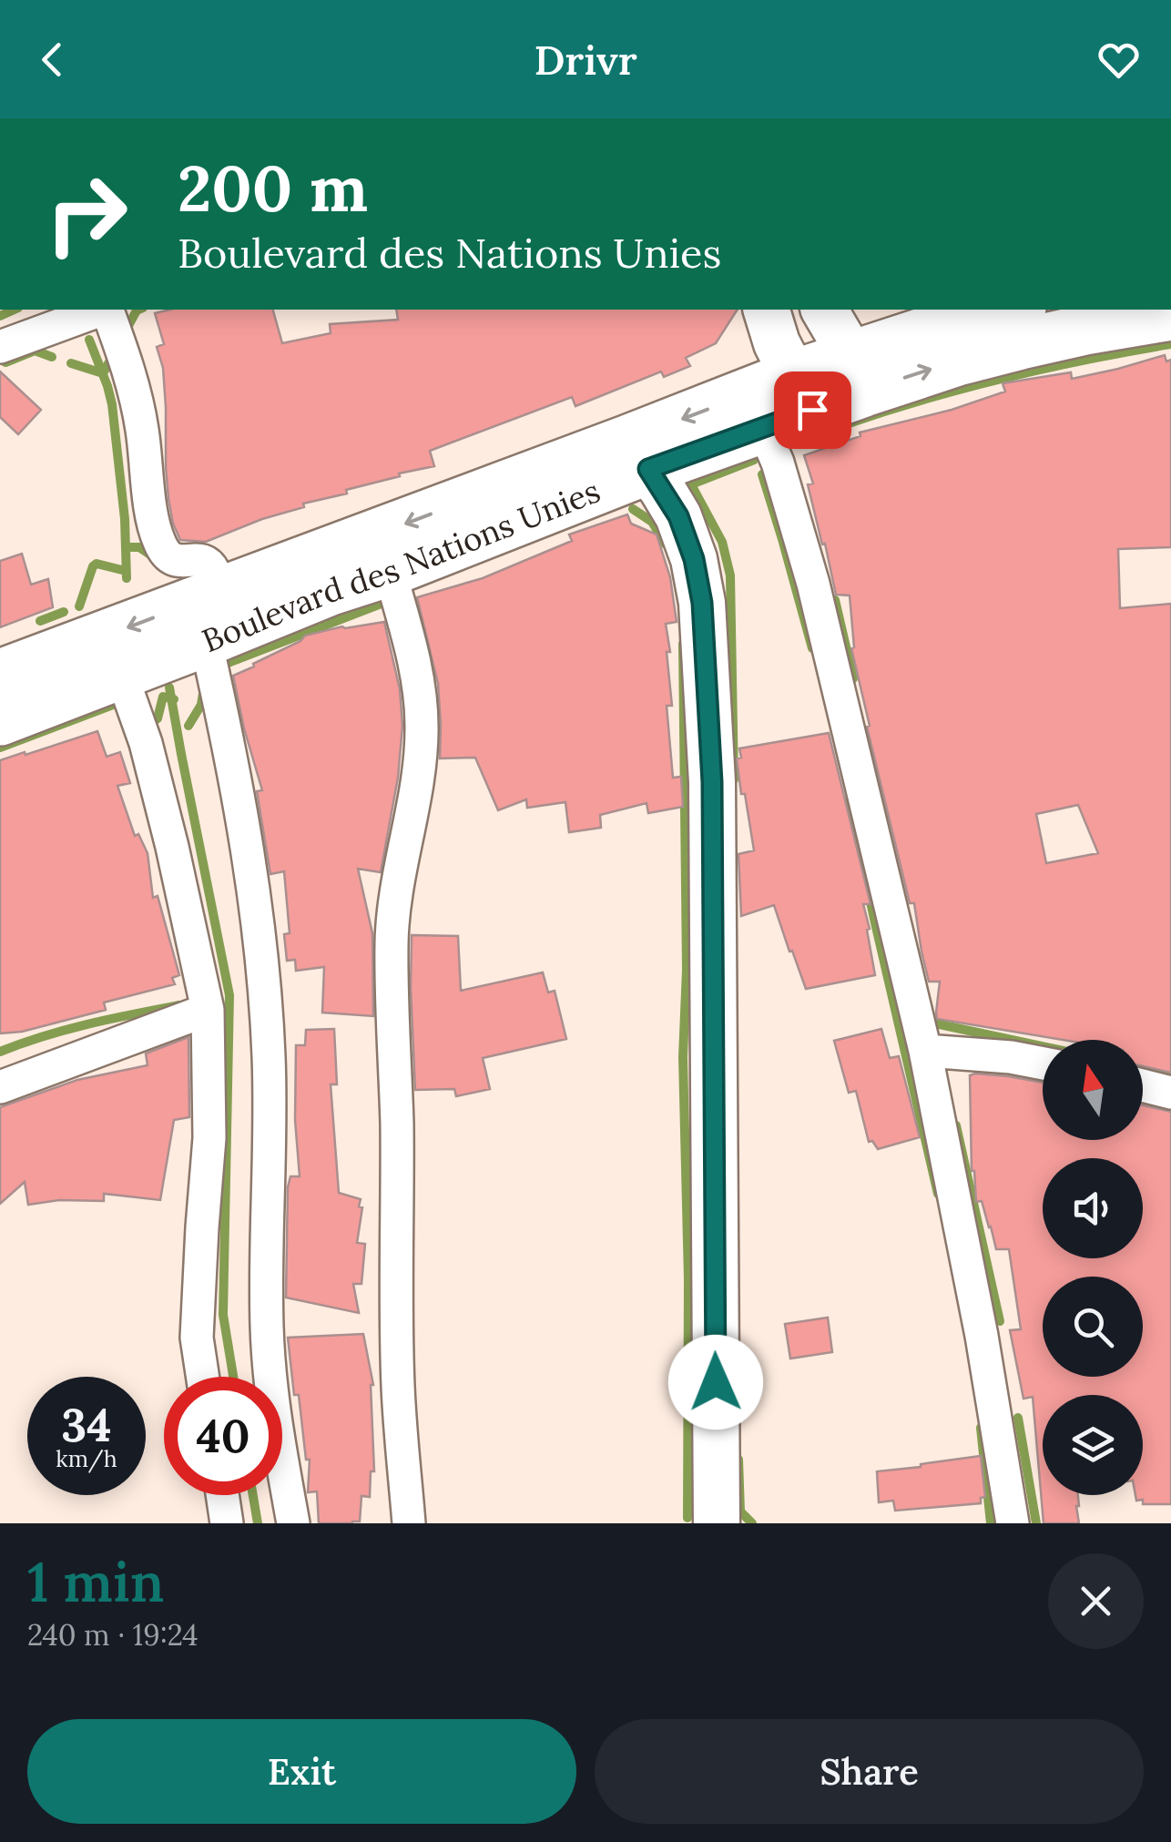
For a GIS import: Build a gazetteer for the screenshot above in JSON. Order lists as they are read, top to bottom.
{
  "streets": {
    "main road": ["Boulevard des Nations Unies"]
  },
  "north": "top",
  "page": {
    "header": "Drivr",
    "turn": ["200 m", "Boulevard des Nations Unies"],
    "speed": "34 km/h",
    "limit": "40",
    "heading": ["1 min", "240 m · 19:24"],
    "buttons": ["Exit", "Share"]
  }
}
